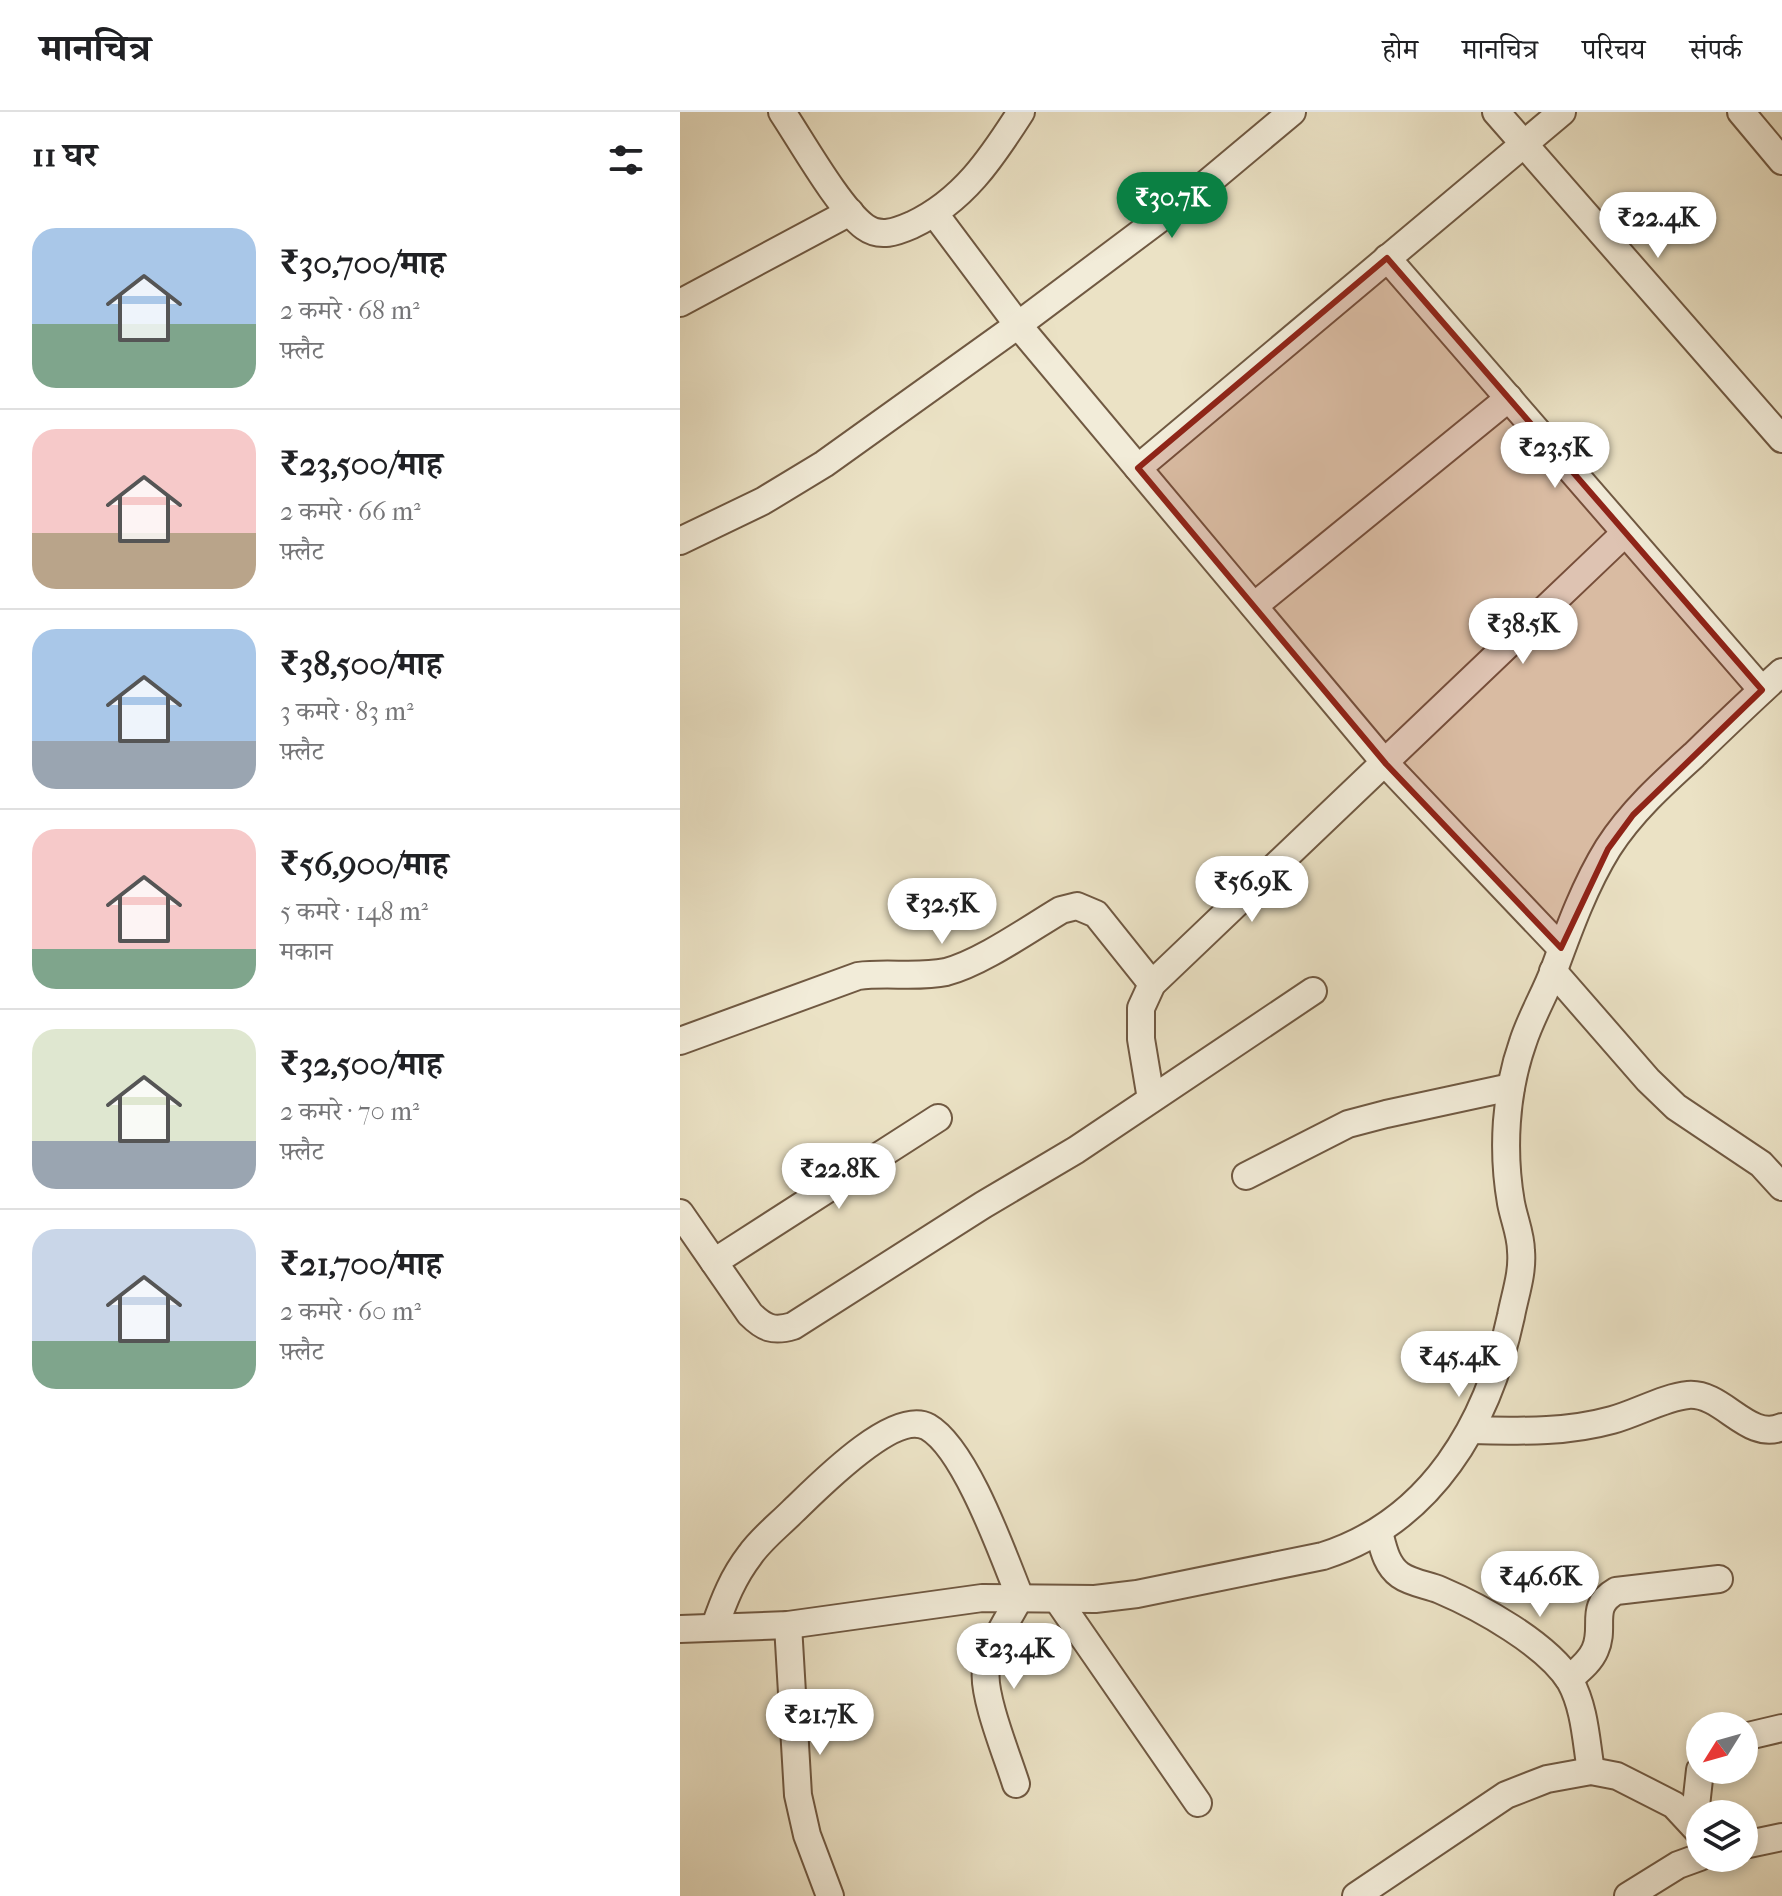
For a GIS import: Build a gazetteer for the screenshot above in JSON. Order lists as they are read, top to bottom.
{
  "north": "bottom left",
  "page": {
    "header": "मानचित्र",
    "nav": [
      "होम",
      "मानचित्र",
      "परिचय",
      "संपर्क"
    ],
    "heading": "11 घर",
    "price": [
      "₹30.7K",
      "₹22.4K",
      "₹23.5K",
      "₹38.5K",
      "₹56.9K",
      "₹32.5K",
      "₹22.8K",
      "₹45.4K",
      "₹46.6K",
      "₹23.4K",
      "₹21.7K"
    ],
    "list": [
      {
        "name": "₹30,700/माह",
        "note": "2 कमरे · 68 m² · फ़्लैट"
      },
      {
        "name": "₹23,500/माह",
        "note": "2 कमरे · 66 m² · फ़्लैट"
      },
      {
        "name": "₹38,500/माह",
        "note": "3 कमरे · 83 m² · फ़्लैट"
      },
      {
        "name": "₹56,900/माह",
        "note": "5 कमरे · 148 m² · मकान"
      },
      {
        "name": "₹32,500/माह",
        "note": "2 कमरे · 70 m² · फ़्लैट"
      },
      {
        "name": "₹21,700/माह",
        "note": "2 कमरे · 60 m² · फ़्लैट"
      }
    ]
  }
}
